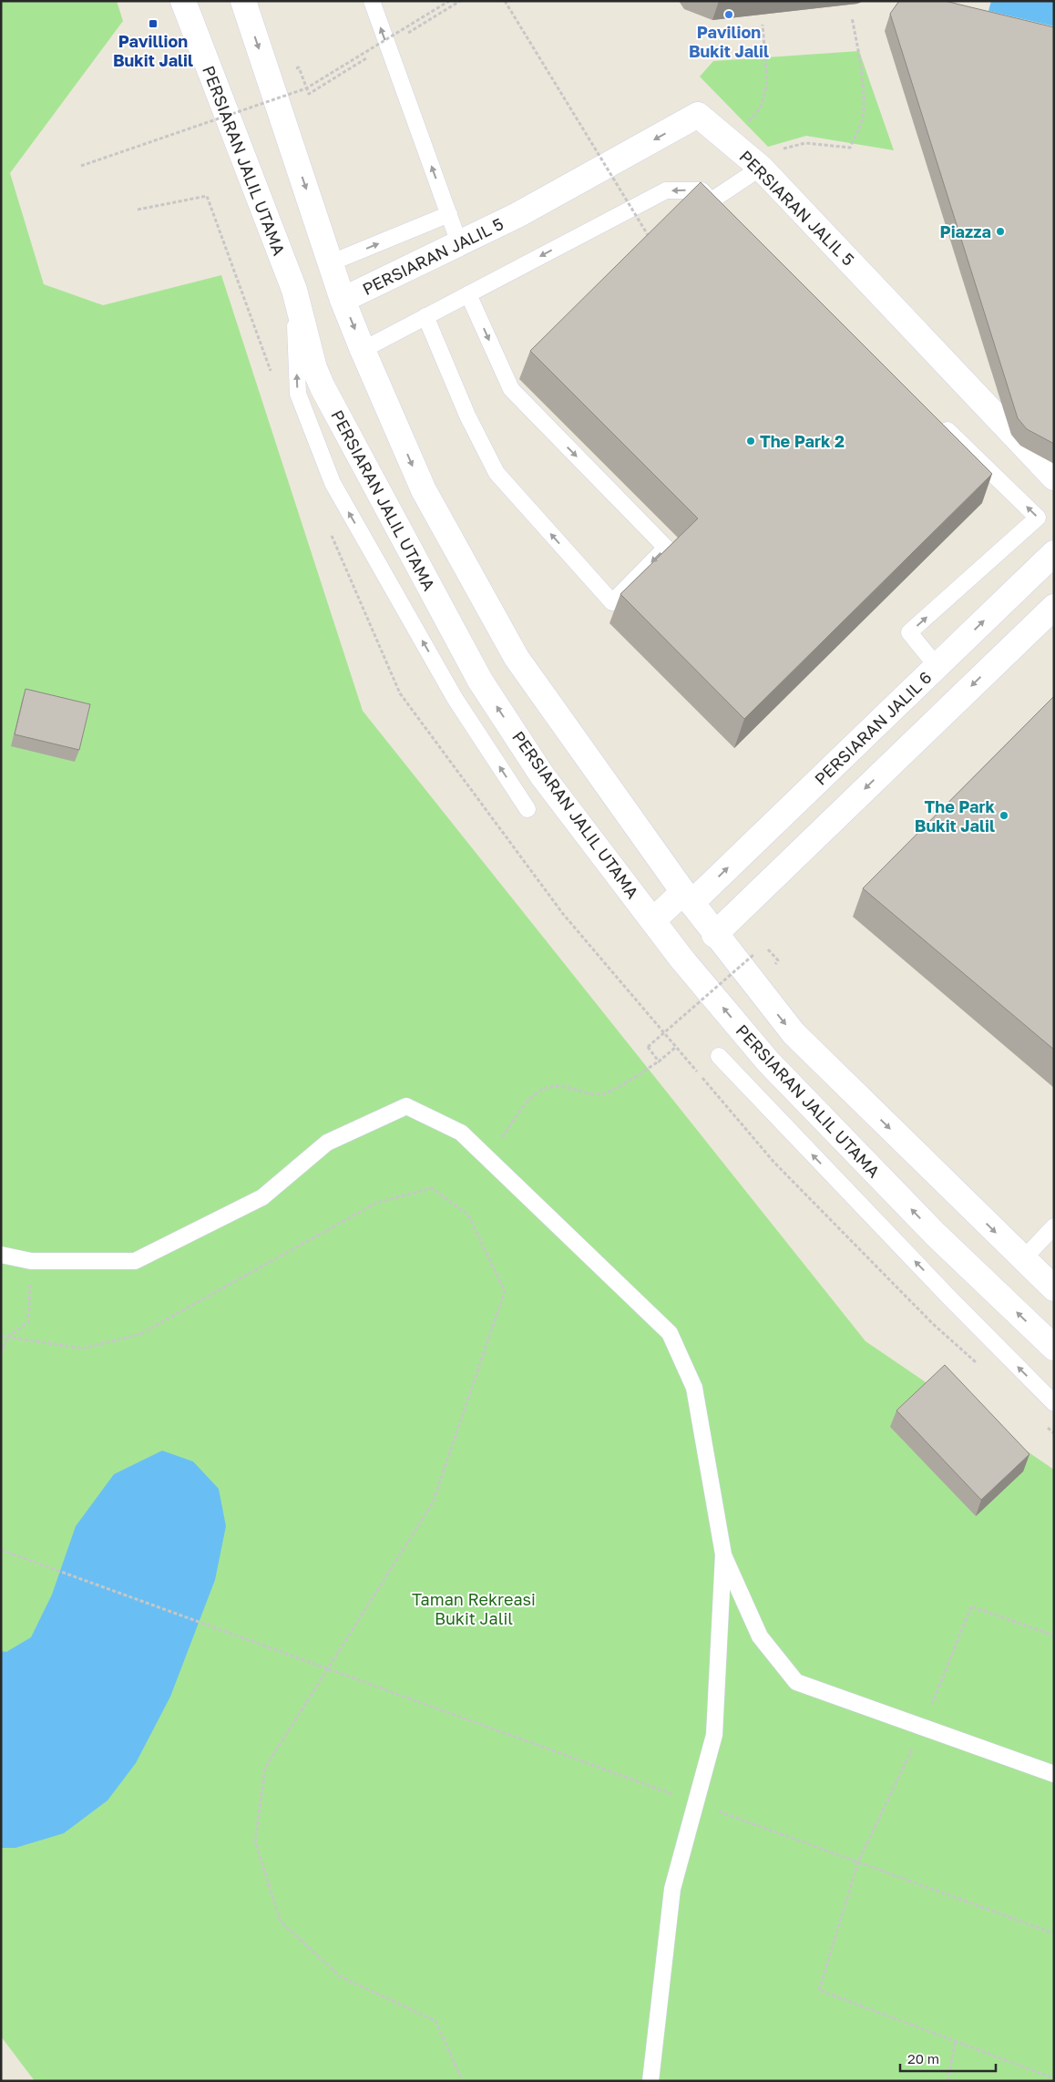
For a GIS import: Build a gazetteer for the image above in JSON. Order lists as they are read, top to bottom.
{
  "streets": {
    "street": ["PERSIARAN JALIL UTAMA", "PERSIARAN JALIL 5", "PERSIARAN JALIL 6"]
  },
  "crossings": [
    ["PERSIARAN JALIL UTAMA", "PERSIARAN JALIL 6"]
  ],
  "one_way": ["PERSIARAN JALIL 5"],
  "parks": ["Taman Rekreasi Bukit Jalil"],
  "places": {
    "other": [
      "Pavilion Bukit Jalil",
      "Piazza",
      "The Park 2",
      "The Park Bukit Jalil"
    ],
    "transit": ["Pavillion Bukit Jalil"]
  },
  "scale_bar": "20 m"
}
